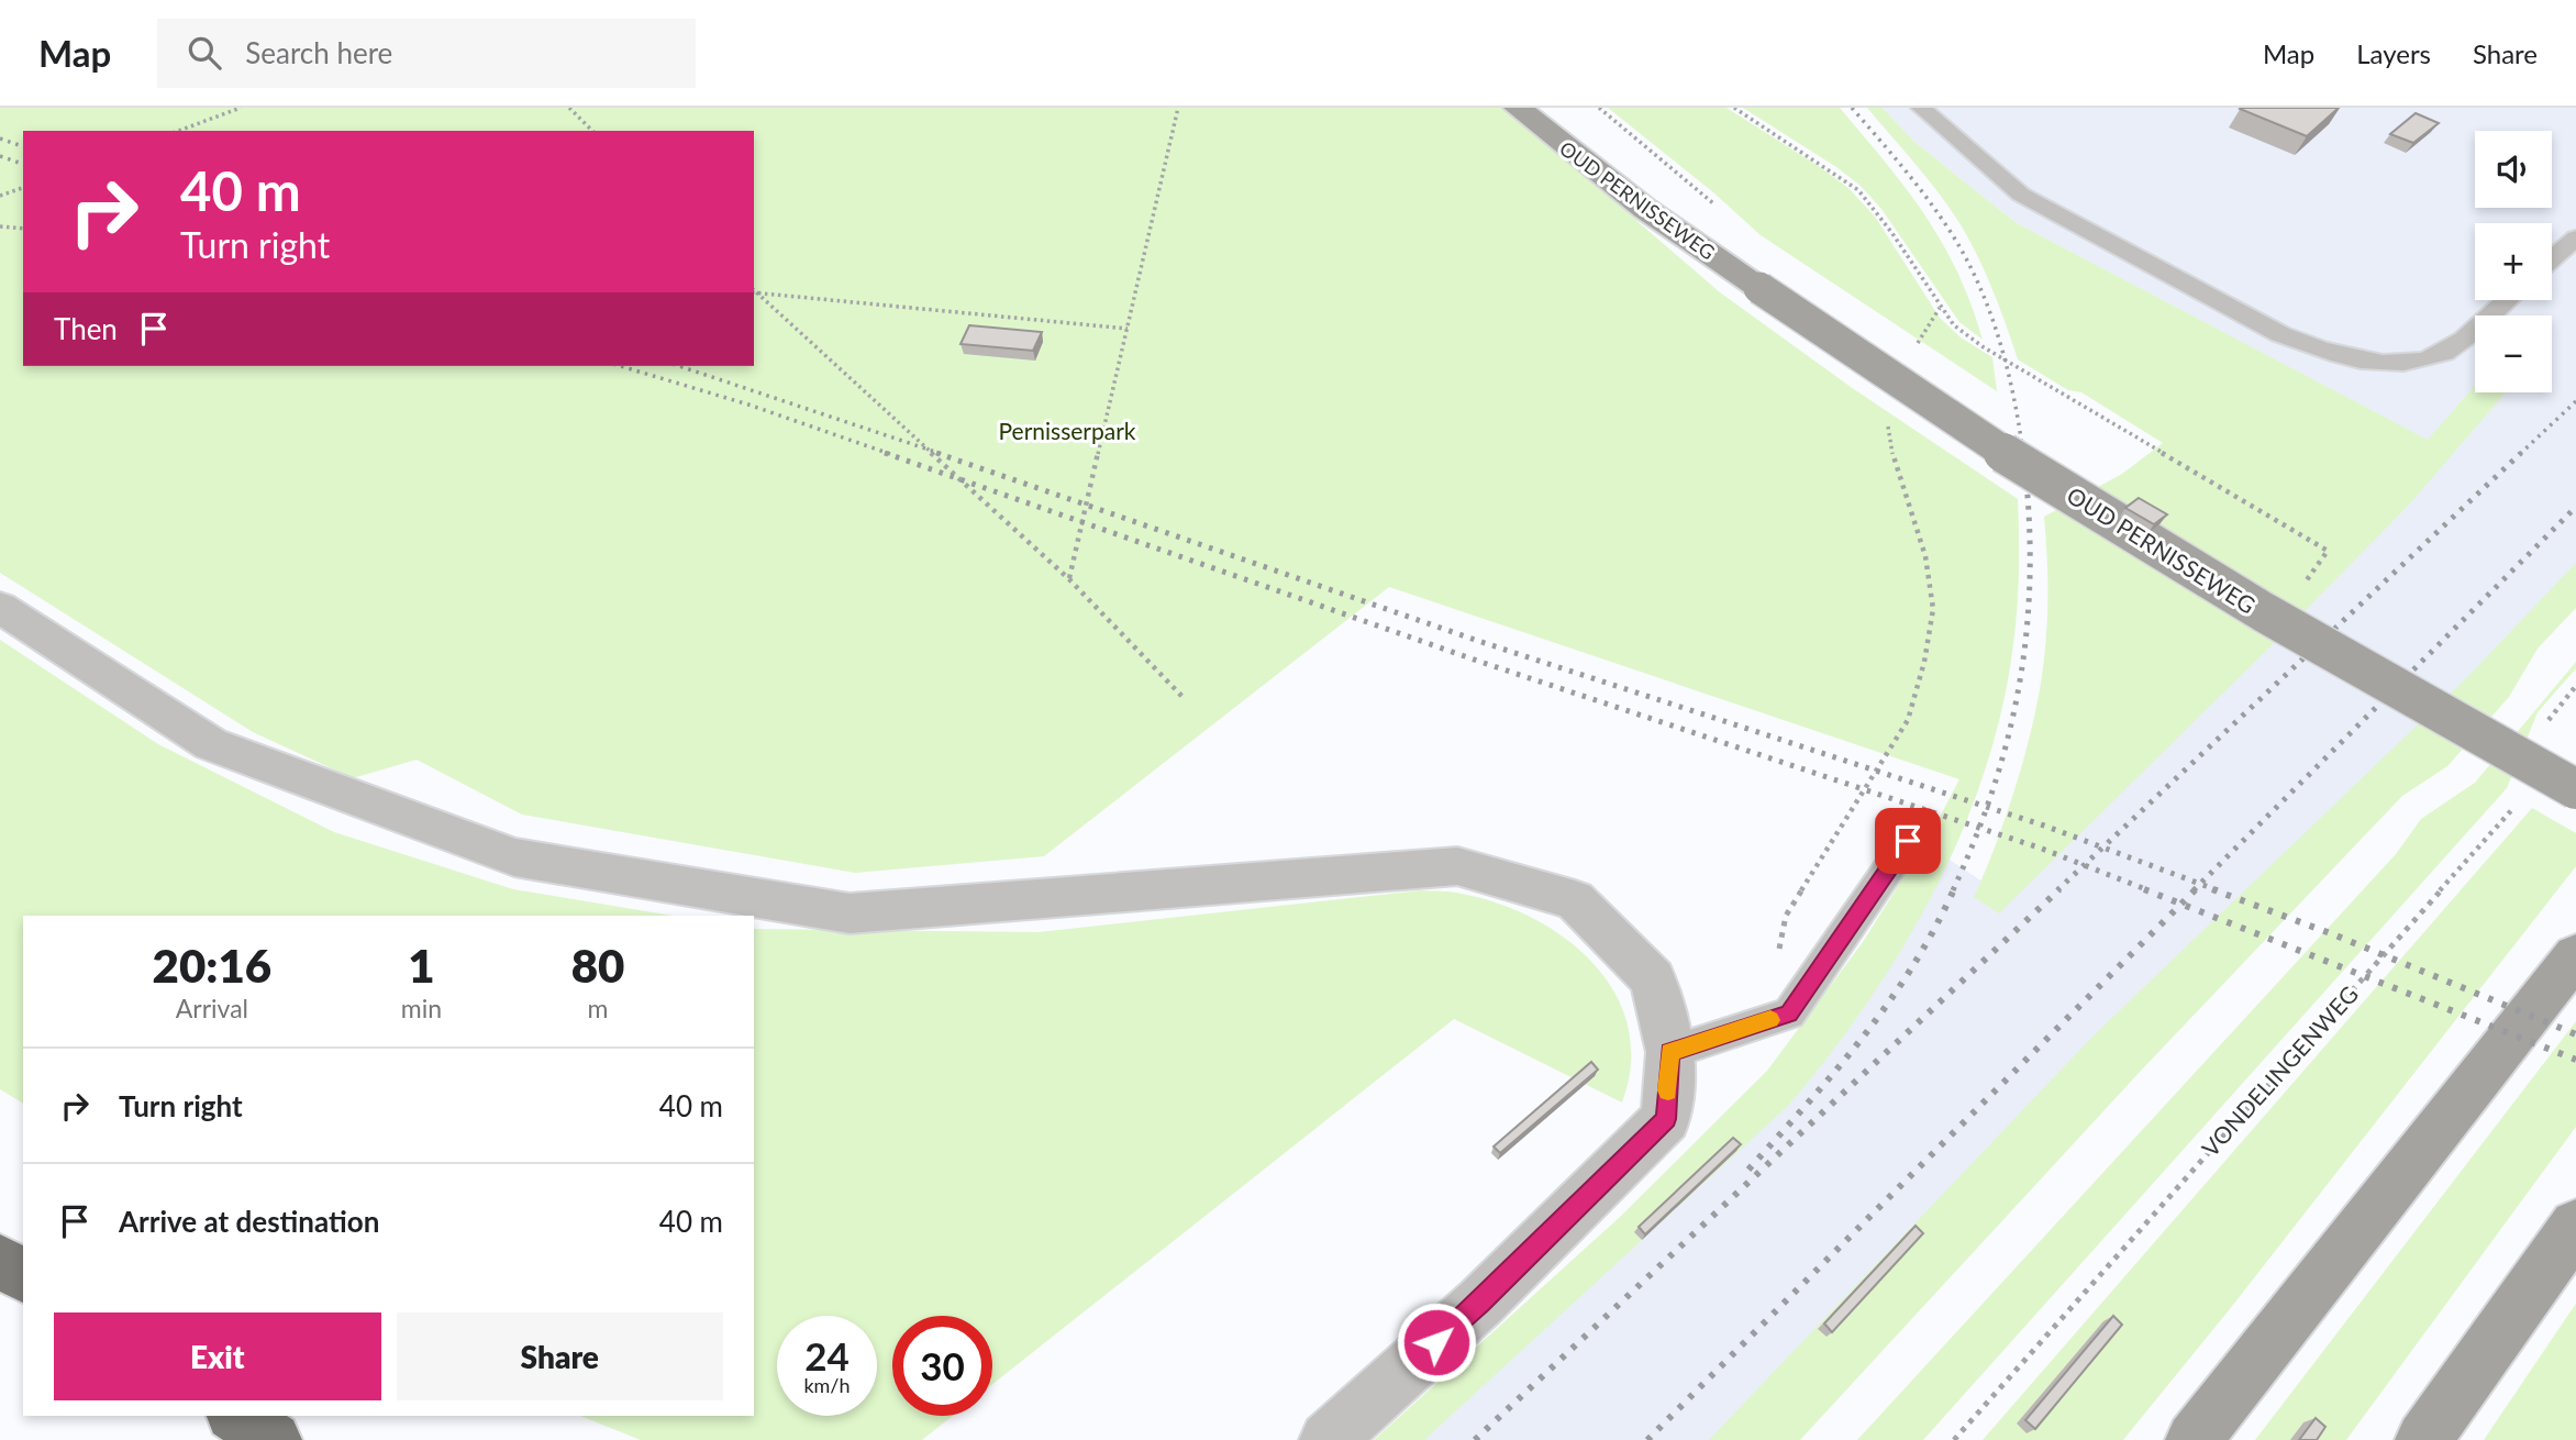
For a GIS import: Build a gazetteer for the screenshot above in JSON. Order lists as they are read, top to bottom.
{
  "streets": {
    "street": ["OUD PERNISSEWEG"],
    "path": ["VONDELINGENWEG"]
  },
  "parks": ["Pernisserpark"],
  "page": {
    "header": "Map",
    "search": "Search here",
    "nav": ["Map", "Layers", "Share"],
    "map_buttons": ["+", "−"],
    "turn": ["40 m", "Turn right"],
    "then": "Then",
    "eta": [
      "20:16",
      "Arrival",
      "1",
      "min",
      "80",
      "m"
    ],
    "list": [
      {
        "name": "Turn right",
        "value": "40 m"
      },
      {
        "name": "Arrive at destination",
        "value": "40 m"
      }
    ],
    "buttons": ["Exit", "Share"],
    "speed": "24 km/h",
    "limit": "30"
  }
}
